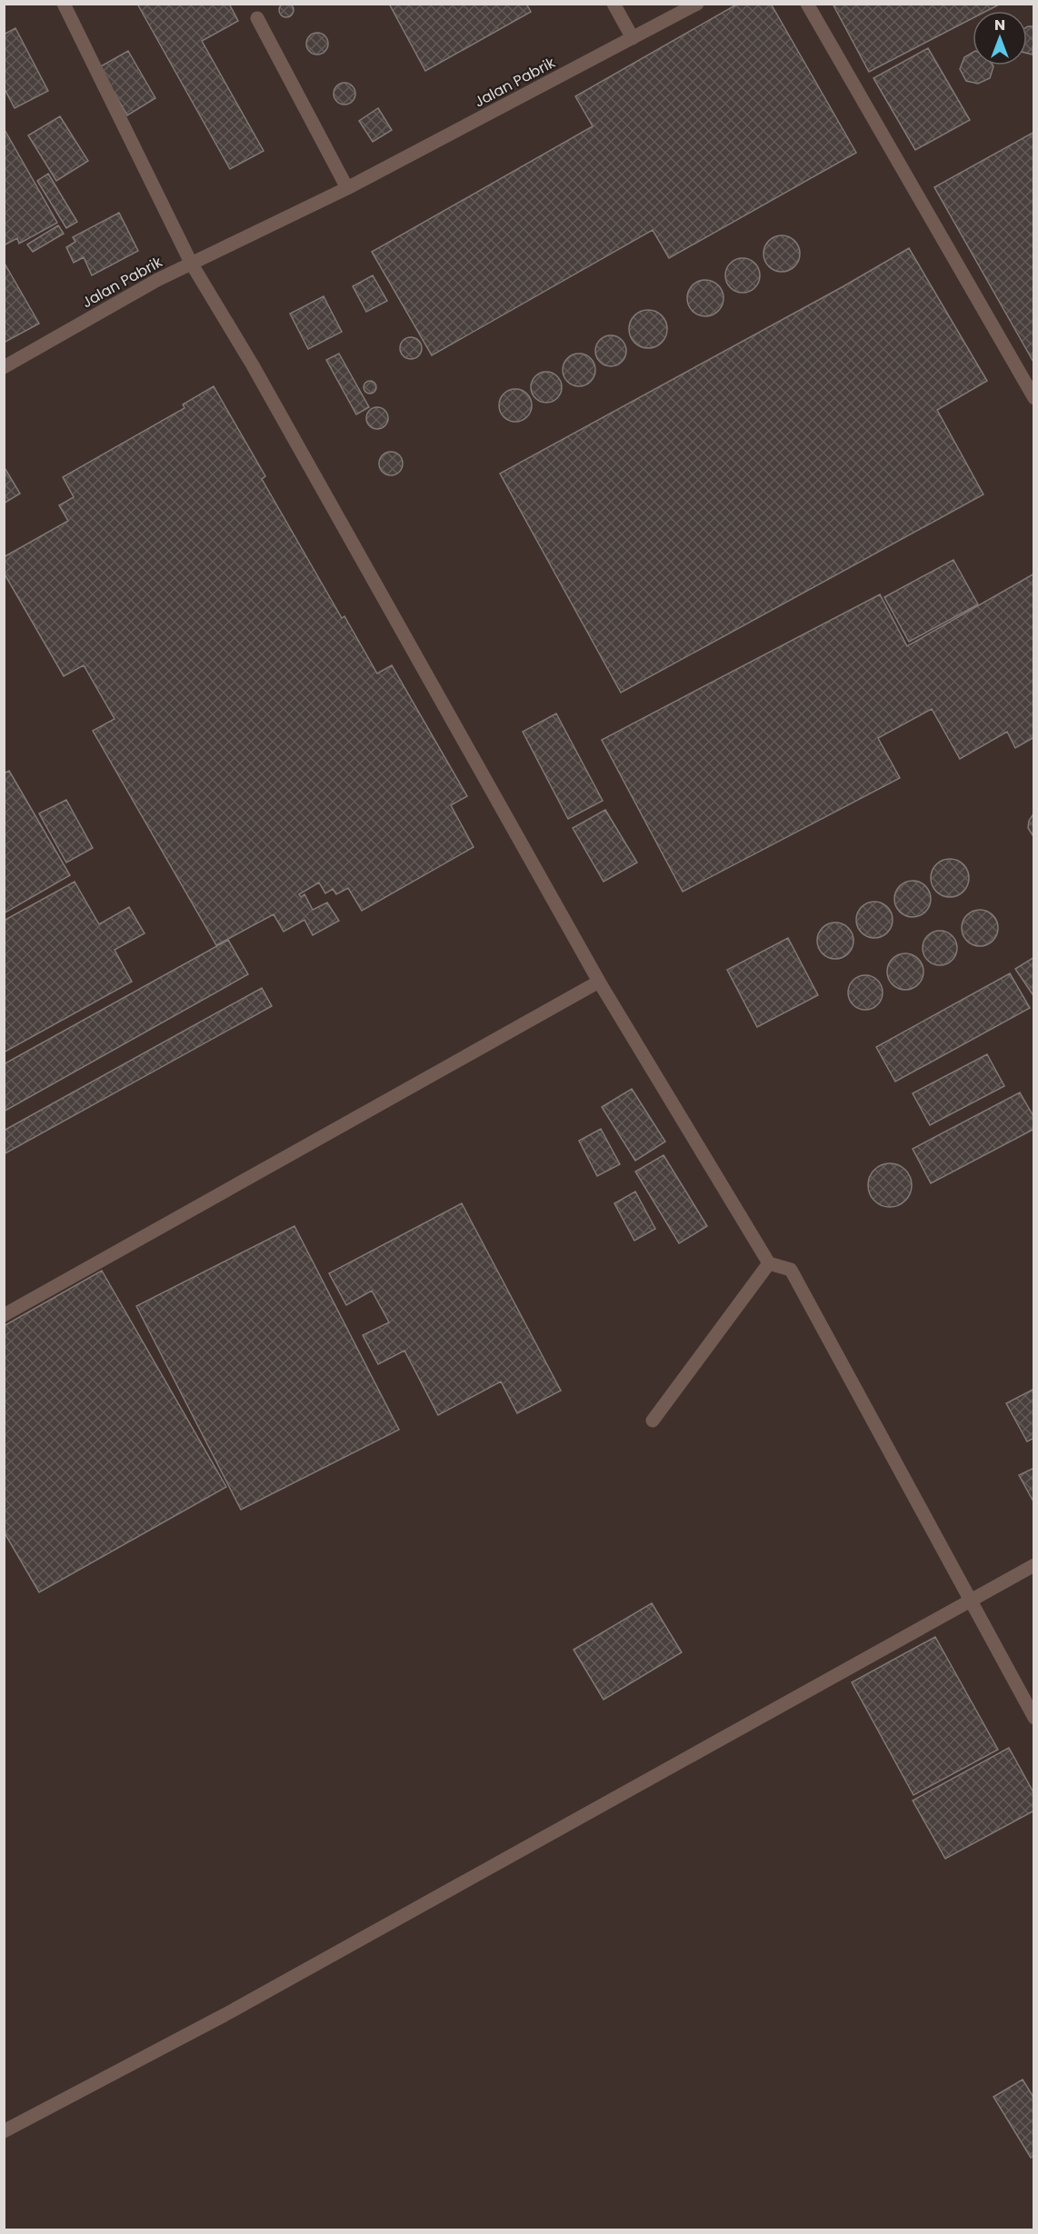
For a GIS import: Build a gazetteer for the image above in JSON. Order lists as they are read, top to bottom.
{
  "streets": {
    "lane": ["Jalan Pabrik"]
  },
  "north": "top"
}
